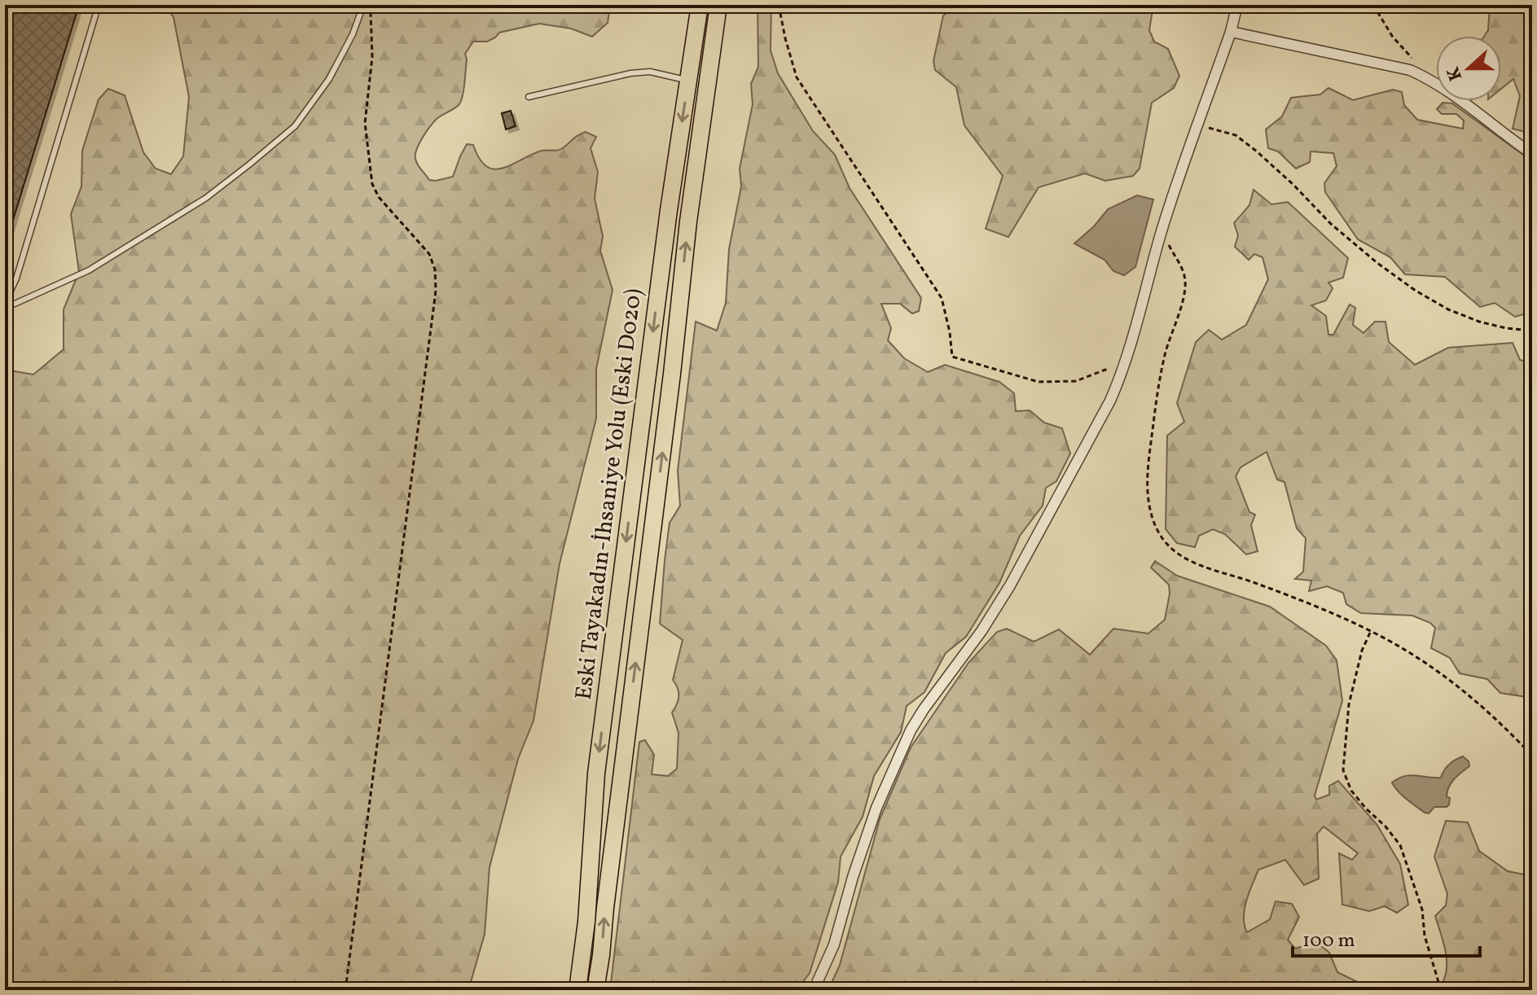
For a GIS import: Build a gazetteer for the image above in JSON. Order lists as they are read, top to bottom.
{
  "streets": {
    "main road": ["Eski Tayakadın-İhsaniye Yolu (Eski D020)"]
  },
  "scale_bar": "100 m",
  "north": "left"
}
